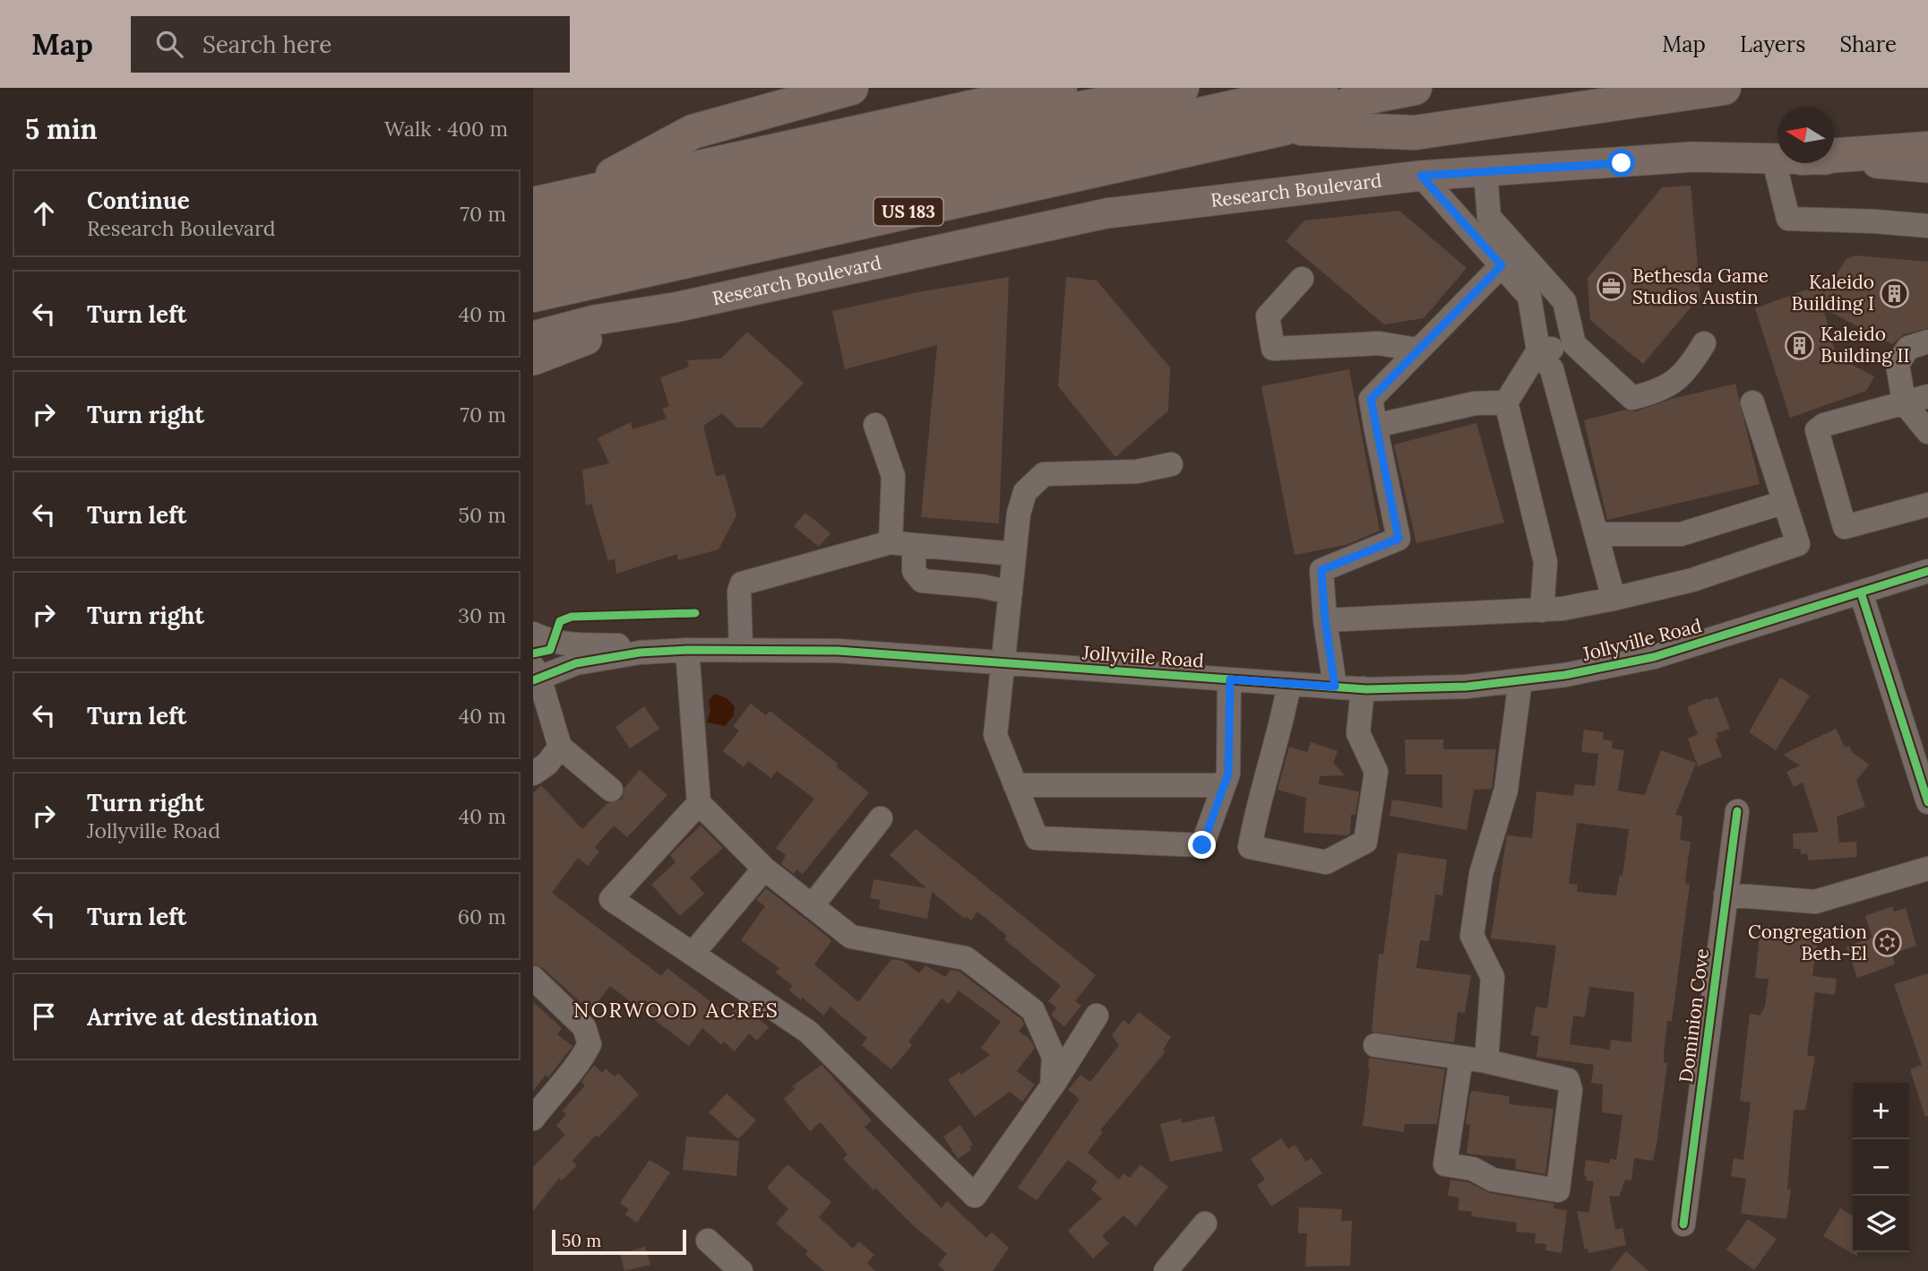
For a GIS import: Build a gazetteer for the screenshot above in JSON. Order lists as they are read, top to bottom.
{
  "streets": {
    "highway": ["US 183"],
    "main road": ["Research Boulevard"],
    "street": ["Jollyville Road", "Dominion Cove"]
  },
  "districts": ["NORWOOD ACRES"],
  "places": {
    "office": ["Bethesda Game Studios Austin"],
    "building": ["Kaleido Building I", "Kaleido Building II"],
    "synagogue": ["Congregation Beth-El"]
  },
  "scale_bar": "50 m",
  "north": "left",
  "page": {
    "header": "Map",
    "search": "Search here",
    "nav": ["Map", "Layers", "Share"],
    "heading": ["5 min", "Walk · 400 m"],
    "list": [
      ["Continue", "Research Boulevard", "70 m"],
      ["Turn left", "40 m"],
      ["Turn right", "70 m"],
      ["Turn left", "50 m"],
      ["Turn right", "30 m"],
      ["Turn left", "40 m"],
      ["Turn right", "Jollyville Road", "40 m"],
      ["Turn left", "60 m"],
      "Arrive at destination"
    ],
    "map_buttons": ["+", "−"],
    "scale": "50 m"
  }
}
